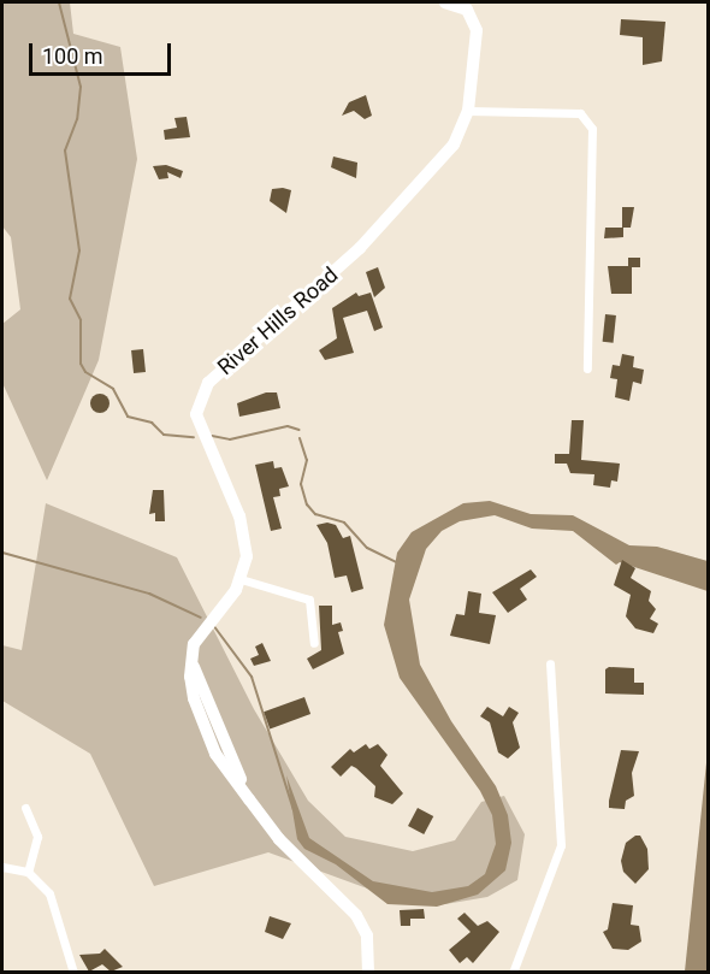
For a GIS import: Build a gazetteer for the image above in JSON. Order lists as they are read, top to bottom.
{
  "streets": {
    "street": ["River Hills Road"]
  },
  "scale_bar": "100 m"
}
